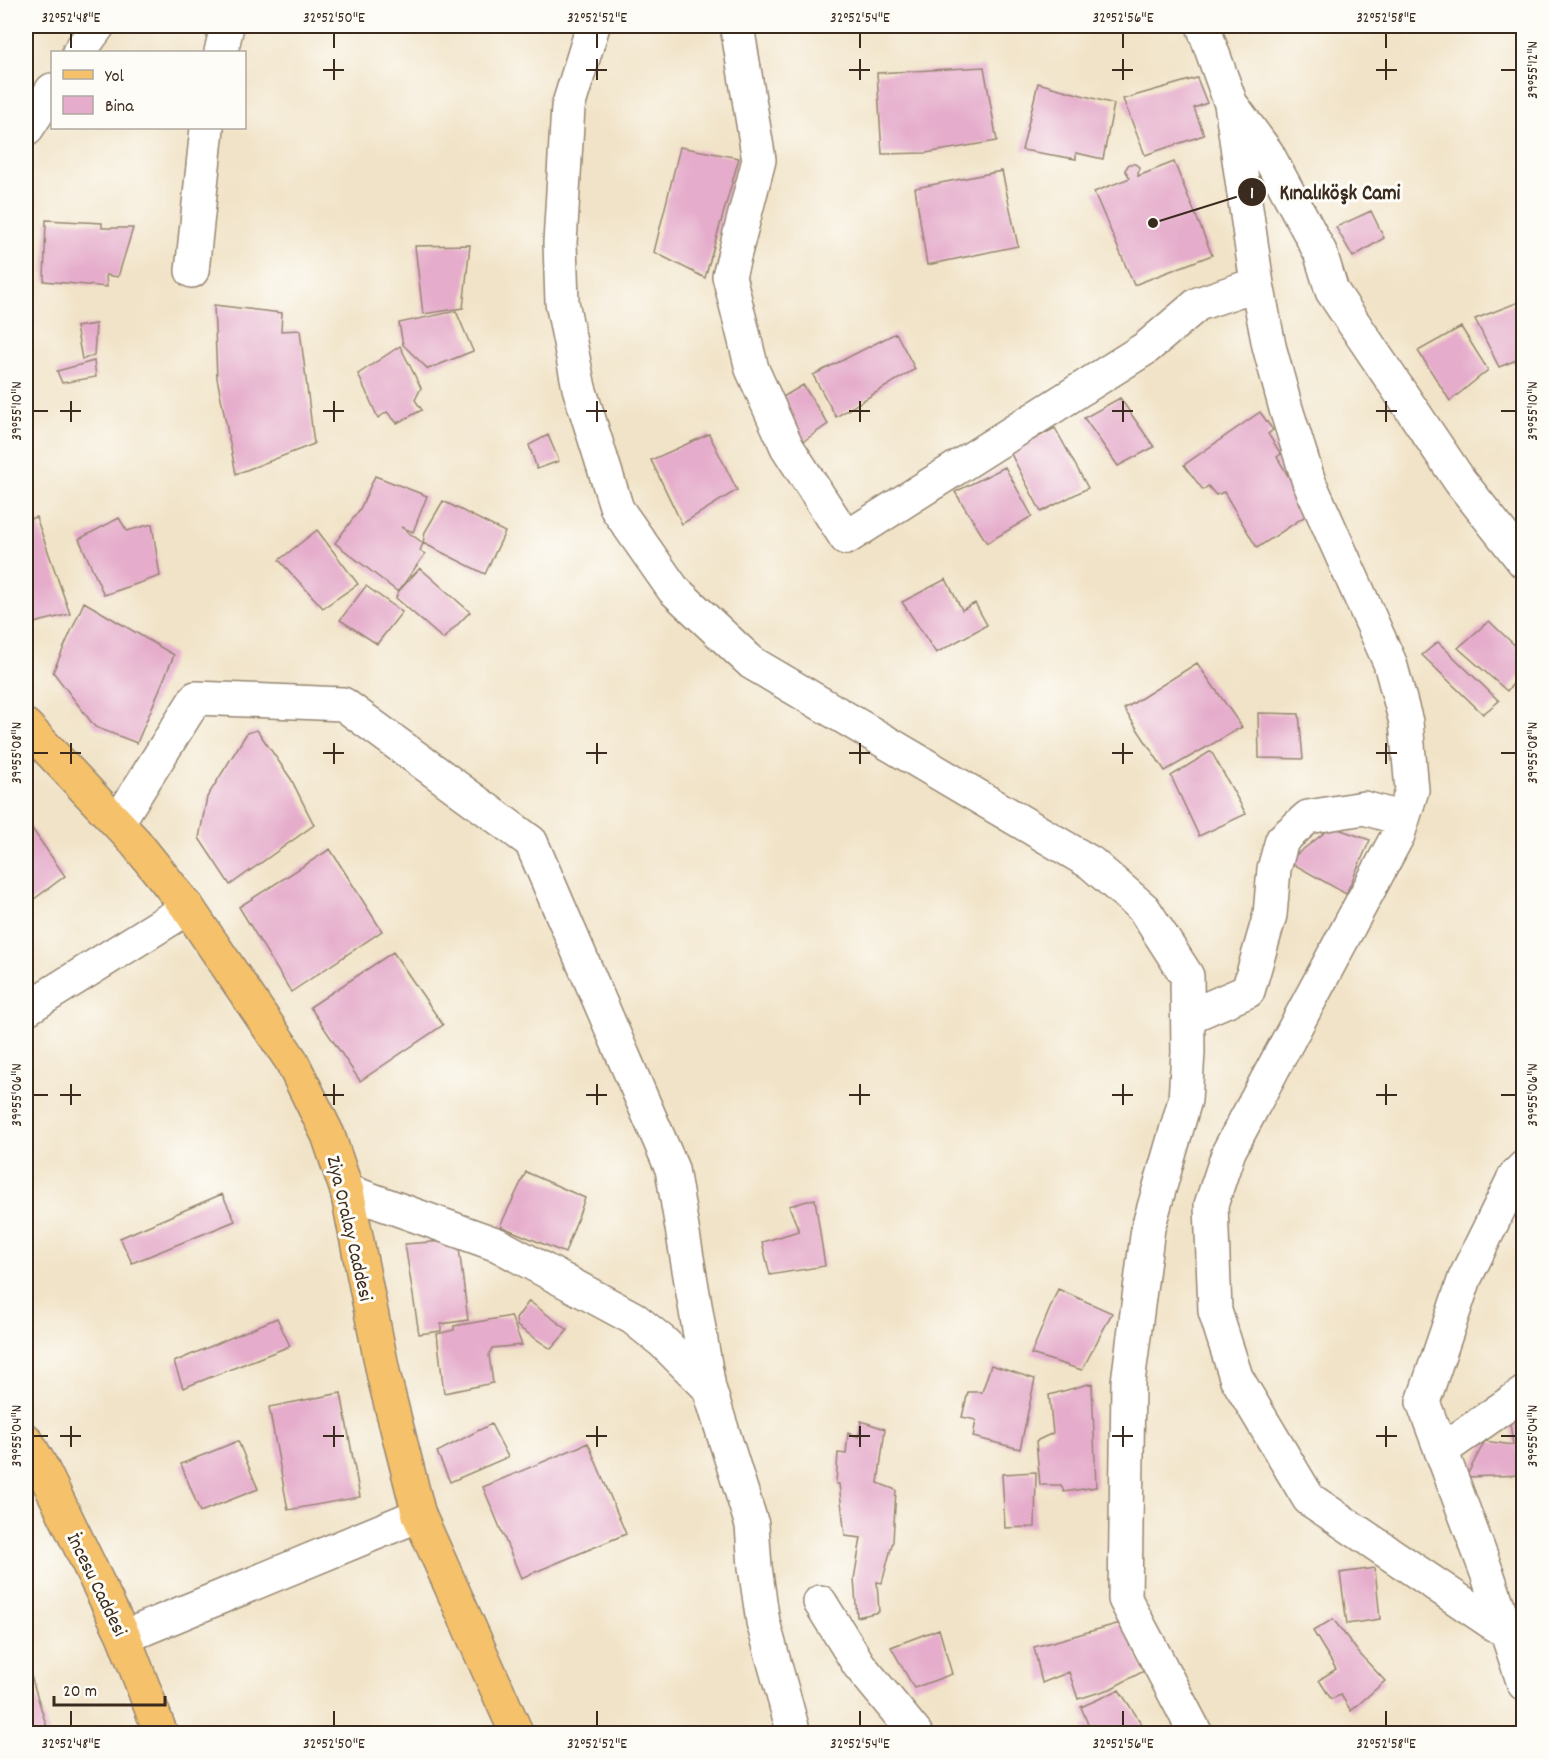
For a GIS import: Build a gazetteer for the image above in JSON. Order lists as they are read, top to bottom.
{
  "streets": {
    "main road": ["Ziya Oralay Caddesi", "İncesu Caddesi"]
  },
  "places": ["Kınalıköşk Cami"],
  "legend": ["Yol", "Bina"],
  "scale_bar": "20 m",
  "coordinates": [
    "32°52'48\"E",
    "32°52'50\"E",
    "32°52'52\"E",
    "32°52'54\"E",
    "32°52'56\"E",
    "32°52'58\"E",
    "39°55'12\"N",
    "39°55'10\"N",
    "39°55'08\"N",
    "39°55'06\"N",
    "39°55'04\"N"
  ]
}
